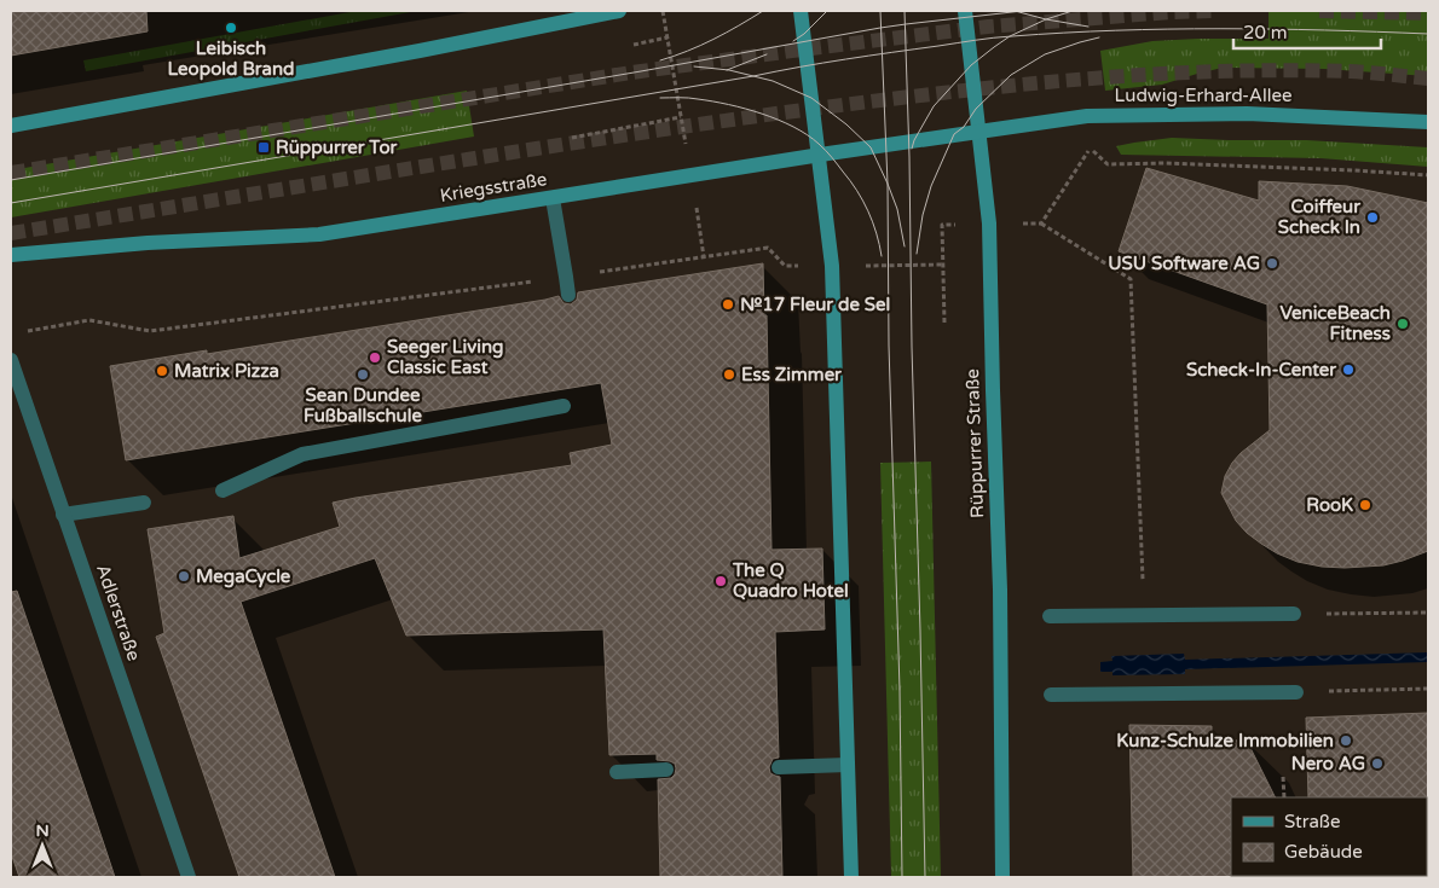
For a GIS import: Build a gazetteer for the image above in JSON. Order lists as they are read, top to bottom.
{
  "streets": {
    "main road": ["Ludwig-Erhard-Allee", "Kriegsstraße", "Rüppurrer Straße"],
    "street": ["Adlerstraße"]
  },
  "crossings": [
    ["Ludwig-Erhard-Allee", "Kriegsstraße"],
    ["Ludwig-Erhard-Allee", "Rüppurrer Straße"],
    ["Kriegsstraße", "Rüppurrer Straße"]
  ],
  "places": {
    "other": [
      "Leibisch Leopold Brand",
      "Coiffeur Scheck In",
      "USU Software AG",
      "№17 Fleur de Sel",
      "VeniceBeach Fitness",
      "Seeger Living Classic East",
      "Scheck-In-Center",
      "Matrix Pizza",
      "Sean Dundee Fußballschule",
      "Ess Zimmer",
      "RooK",
      "MegaCycle",
      "The Q Quadro Hotel",
      "Kunz-Schulze Immobilien",
      "Nero AG"
    ],
    "transit": ["Rüppurrer Tor"]
  },
  "legend": ["Straße", "Gebäude"],
  "scale_bar": "20 m",
  "north": "top"
}
